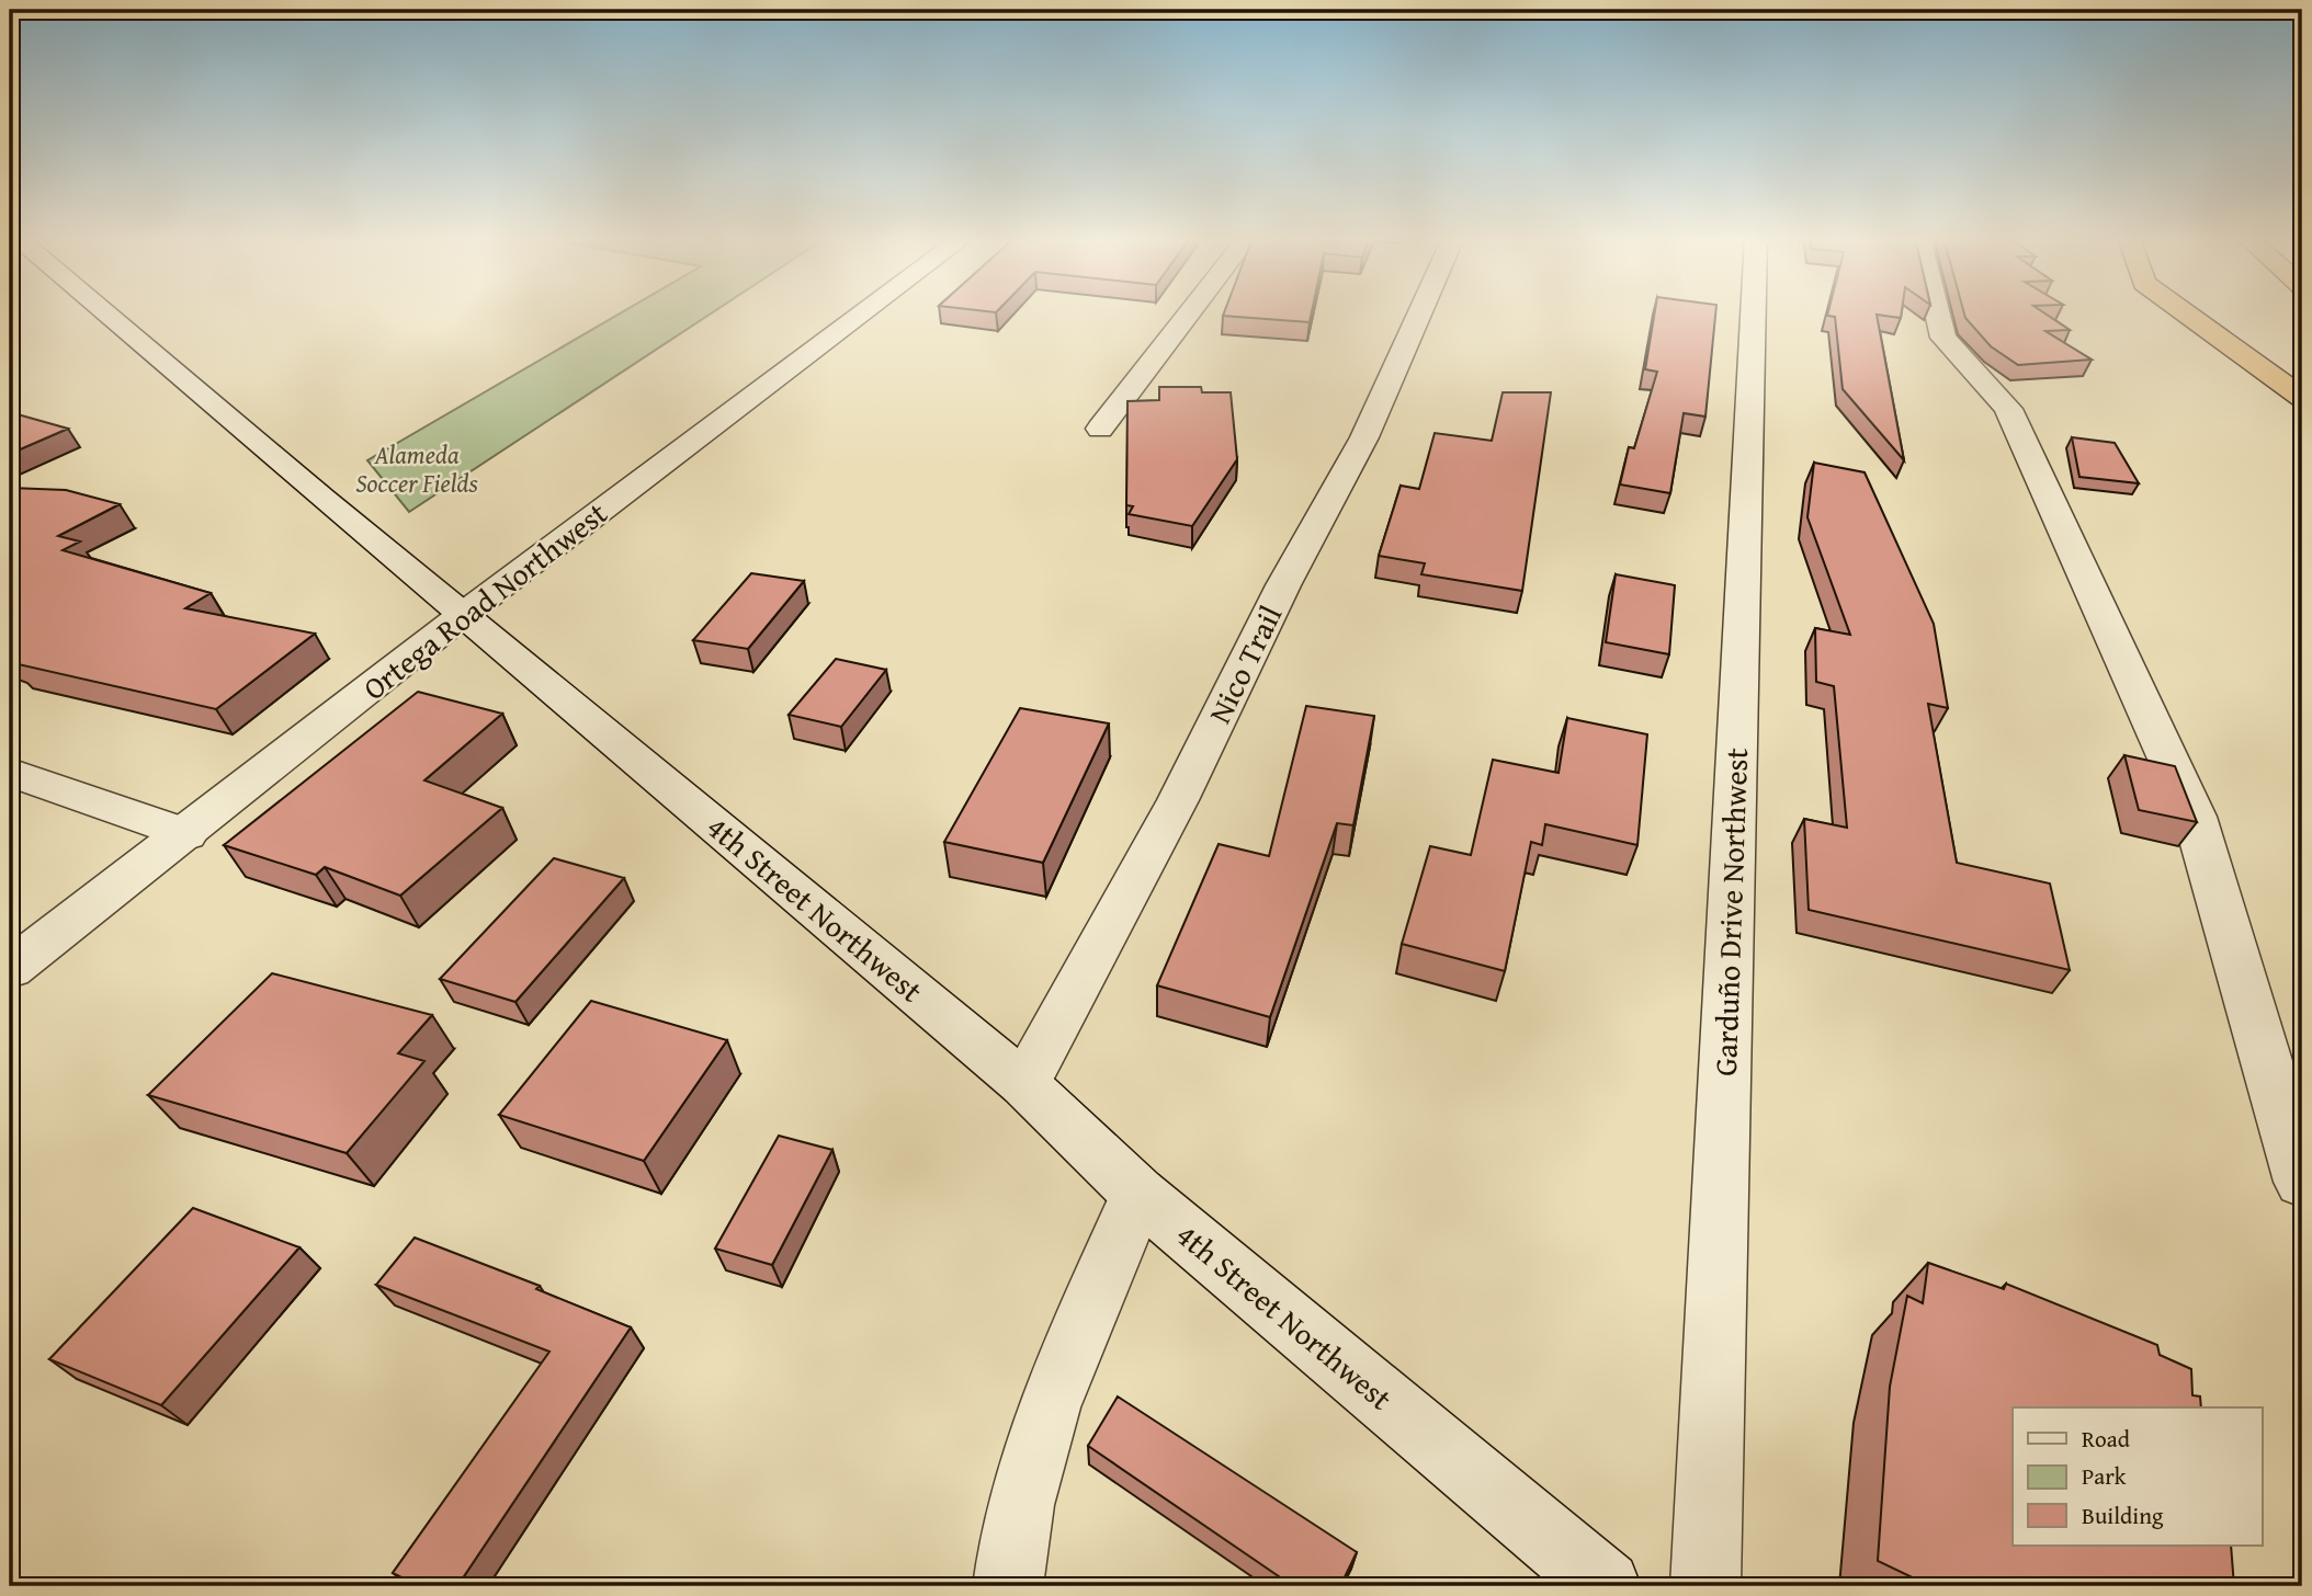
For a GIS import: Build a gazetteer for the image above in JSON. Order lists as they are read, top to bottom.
{
  "streets": {
    "street": [
      "Ortega Road Northwest",
      "Nico Trail",
      "4th Street Northwest",
      "Garduño Drive Northwest"
    ]
  },
  "crossings": [
    ["Ortega Road Northwest", "4th Street Northwest"],
    ["Nico Trail", "4th Street Northwest"]
  ],
  "parks": ["Alameda Soccer Fields"],
  "legend": ["Road", "Park", "Building"]
}
